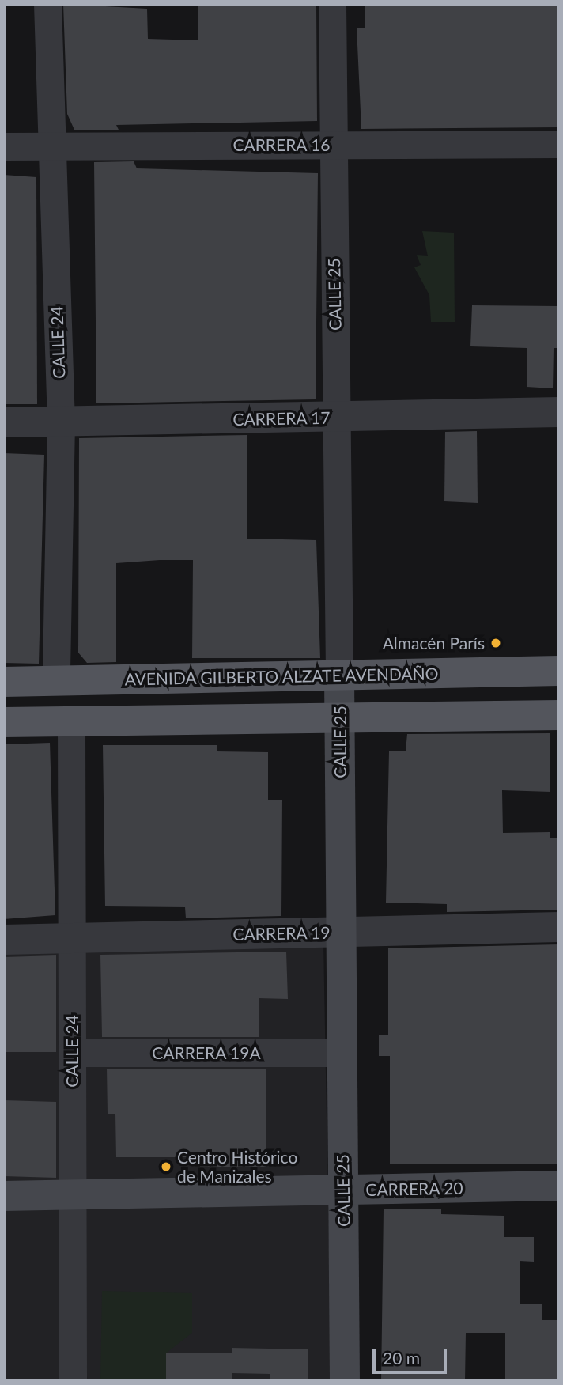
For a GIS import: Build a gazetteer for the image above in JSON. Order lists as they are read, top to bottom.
{
  "streets": {
    "main road": ["CALLE 25", "AVENIDA GILBERTO ALZATE AVENDAÑO", "CARRERA 20"],
    "street": [
      "CARRERA 16",
      "CALLE 24",
      "CARRERA 17",
      "CARRERA 19",
      "CARRERA 19A"
    ]
  },
  "crossings": [
    ["CARRERA 16", "CALLE 25"],
    ["CARRERA 16", "CALLE 24"],
    ["CALLE 25", "CARRERA 17"],
    ["CALLE 25", "AVENIDA GILBERTO ALZATE AVENDAÑO"],
    ["CALLE 25", "CARRERA 19"],
    ["CALLE 25", "CARRERA 19A"],
    ["CALLE 25", "CARRERA 20"],
    ["CALLE 24", "CARRERA 17"],
    ["CALLE 24", "AVENIDA GILBERTO ALZATE AVENDAÑO"],
    ["CALLE 24", "CARRERA 19"],
    ["CALLE 24", "CARRERA 19A"],
    ["CALLE 24", "CARRERA 20"]
  ],
  "places": ["Almacén París", "Centro Histórico de Manizales"],
  "scale_bar": "20 m"
}
